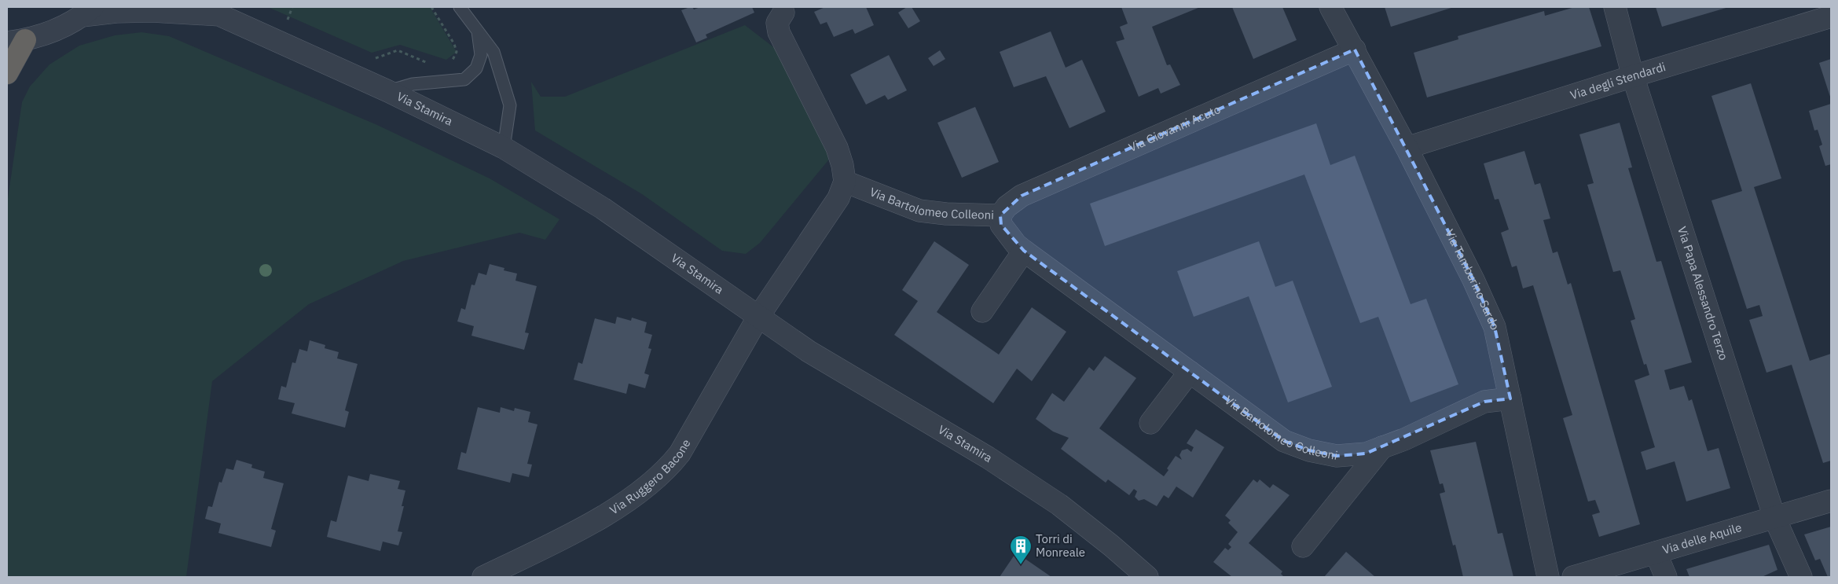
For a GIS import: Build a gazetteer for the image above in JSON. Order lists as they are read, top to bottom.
{
  "streets": {
    "street": [
      "Via degli Stendardi",
      "Via Stamira",
      "Via Giovanni Acuto",
      "Via Bartolomeo Colleoni",
      "Via Tamburino Sardo",
      "Via Papa Alessandro Terzo",
      "Via Ruggero Bacone",
      "Via delle Aquile"
    ]
  },
  "crossings": [
    ["Via degli Stendardi", "Via Tamburino Sardo"],
    ["Via degli Stendardi", "Via Papa Alessandro Terzo"],
    ["Via Stamira", "Via Ruggero Bacone"],
    ["Via Giovanni Acuto", "Via Bartolomeo Colleoni"],
    ["Via Giovanni Acuto", "Via Tamburino Sardo"],
    ["Via Bartolomeo Colleoni", "Via Tamburino Sardo"],
    ["Via Papa Alessandro Terzo", "Via delle Aquile"]
  ],
  "places": {
    "building": ["Torri di Monreale"]
  }
}
